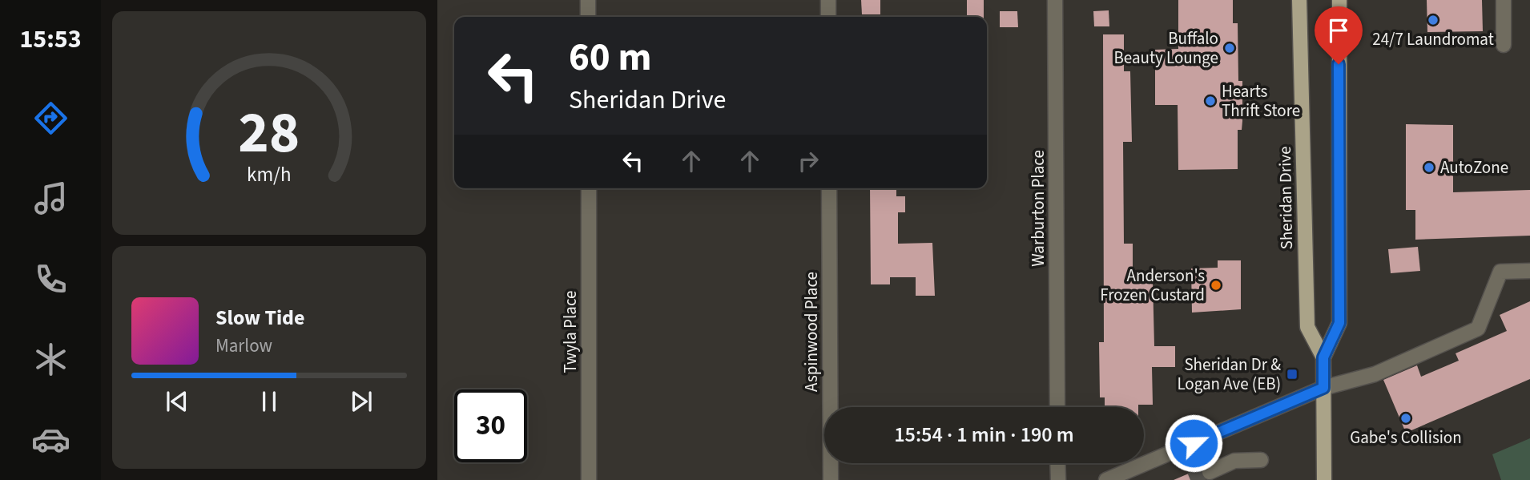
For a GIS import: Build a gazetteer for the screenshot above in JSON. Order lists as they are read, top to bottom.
{
  "streets": {
    "main road": ["Sheridan Drive"],
    "street": ["Warburton Place", "Twyla Place", "Aspinwood Place"]
  },
  "places": {
    "other": [
      "24/7 Laundromat",
      "Buffalo Beauty Lounge",
      "Hearts Thrift Store",
      "AutoZone",
      "Anderson's Frozen Custard",
      "Gabe's Collision"
    ],
    "transit": ["Sheridan Dr & Logan Ave (EB)"]
  },
  "page": {
    "tabs": "15:53",
    "turn": ["60 m", "Sheridan Drive"],
    "song": ["Slow Tide", "Marlow"],
    "limit": "30",
    "trip": "15:54 · 1 min · 190 m",
    "gauge": ["28", "km/h"]
  }
}
